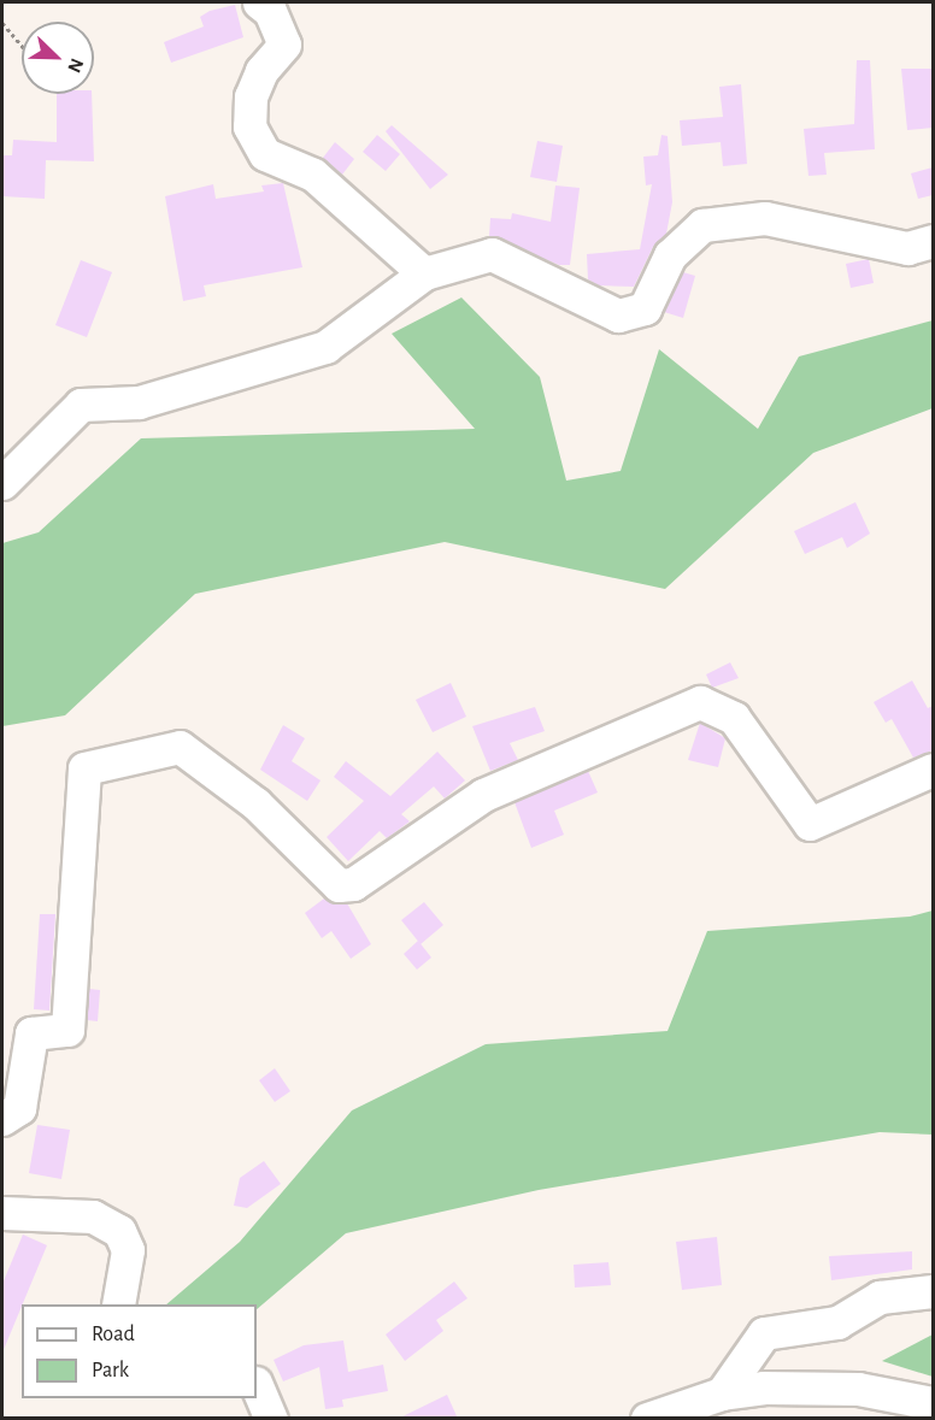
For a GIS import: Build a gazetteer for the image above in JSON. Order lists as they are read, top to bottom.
{
  "legend": ["Road", "Park"],
  "north": "bottom right"
}
